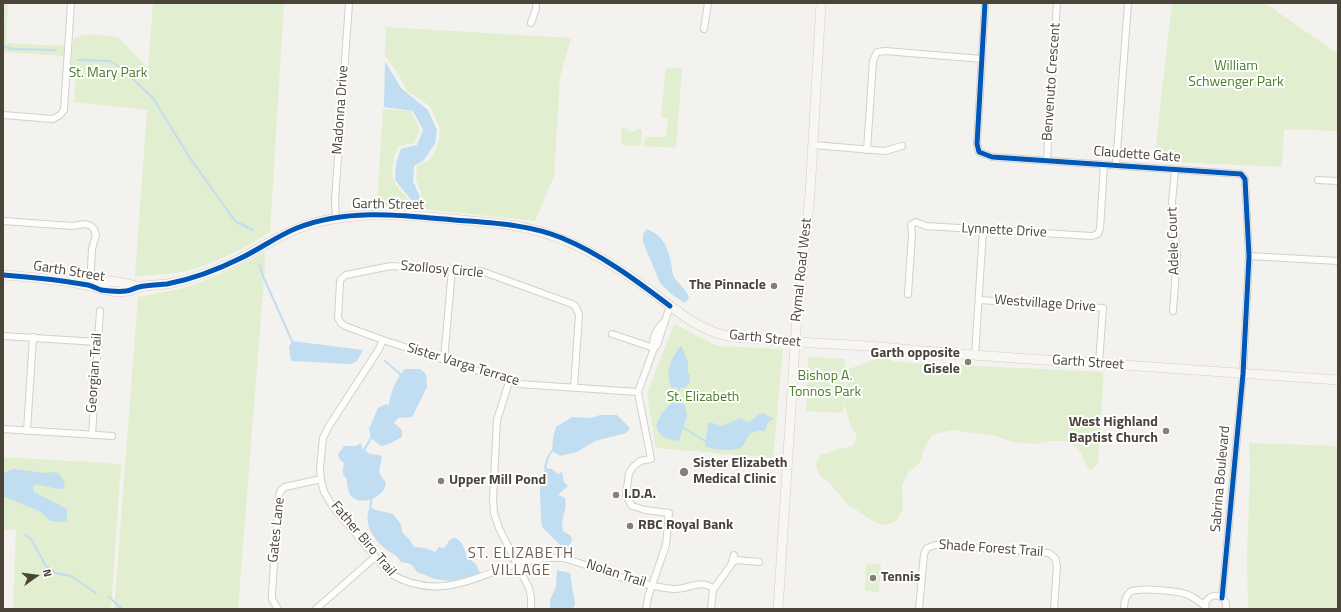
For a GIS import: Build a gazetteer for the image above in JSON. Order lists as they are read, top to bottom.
{
  "streets": {
    "main road": ["Garth Street", "Rymal Road West"],
    "street": [
      "Benvenuto Crescent",
      "Madonna Drive",
      "Claudette Gate",
      "Lynnette Drive",
      "Adele Court",
      "Szollosy Circle",
      "Westvillage Drive",
      "Sister Varga Terrace",
      "Georgian Trail",
      "Sabrina Boulevard",
      "Gates Lane",
      "Father Biro Trail",
      "Shade Forest Trail",
      "Nolan Trail"
    ]
  },
  "crossings": [
    ["Benvenuto Crescent", "Claudette Gate"],
    ["Madonna Drive", "Garth Street"],
    ["Claudette Gate", "Garth Street"],
    ["Claudette Gate", "Lynnette Drive"],
    ["Claudette Gate", "Adele Court"],
    ["Claudette Gate", "Sabrina Boulevard"],
    ["Garth Street", "Rymal Road West"],
    ["Garth Street", "Westvillage Drive"],
    ["Garth Street", "Sabrina Boulevard"],
    ["Szollosy Circle", "Sister Varga Terrace"],
    ["Sister Varga Terrace", "Father Biro Trail"],
    ["Gates Lane", "Father Biro Trail"]
  ],
  "districts": ["ST. ELIZABETH VILLAGE"],
  "parks": [
    "William Schwenger Park",
    "St. Mary Park",
    "Bishop A. Tonnos Park",
    "St. Elizabeth"
  ],
  "places": [
    "The Pinnacle",
    "Garth opposite Gisele",
    "West Highland Baptist Church",
    "Sister Elizabeth Medical Clinic",
    "Upper Mill Pond",
    "I.D.A.",
    "RBC Royal Bank",
    "Tennis"
  ],
  "north": "right"
}
